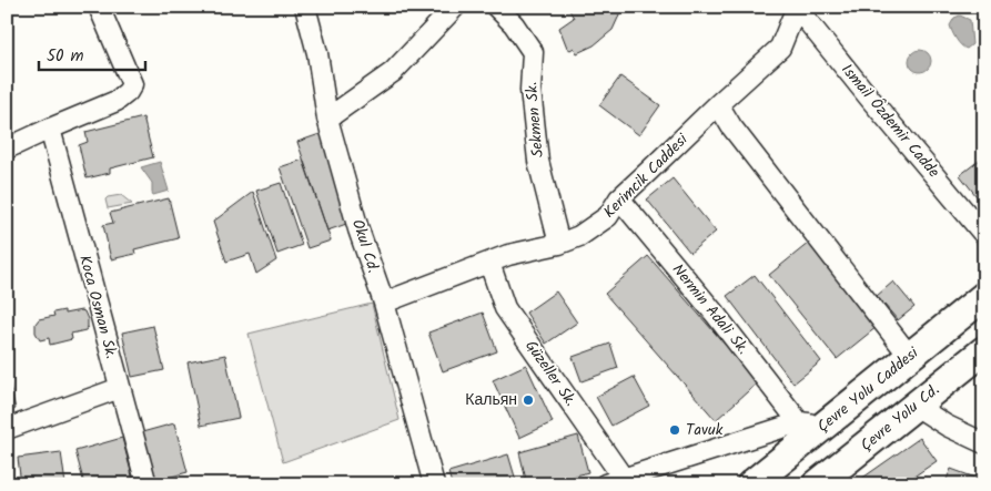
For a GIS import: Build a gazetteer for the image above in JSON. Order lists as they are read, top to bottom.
{
  "streets": {
    "highway": ["Çevre Yolu Caddesi", "Çevre Yolu Cd."],
    "street": [
      "Sekmen Sk.",
      "Ismail Ôzdemir Cadde",
      "Kerimcik Caddesi",
      "Okul Cd.",
      "Koca Osman Sk.",
      "Nermin Adali Sk.",
      "Güzeller Sk."
    ]
  },
  "crossings": [
    ["Sekmen Sk.", "Kerimcik Caddesi"],
    ["Ismail Ôzdemir Cadde", "Kerimcik Caddesi"],
    ["Kerimcik Caddesi", "Okul Cd."],
    ["Kerimcik Caddesi", "Nermin Adali Sk."],
    ["Kerimcik Caddesi", "Güzeller Sk."],
    ["Nermin Adali Sk.", "Çevre Yolu Caddesi"]
  ],
  "places": ["Кальян", "Tavuk"],
  "scale_bar": "50 m"
}
